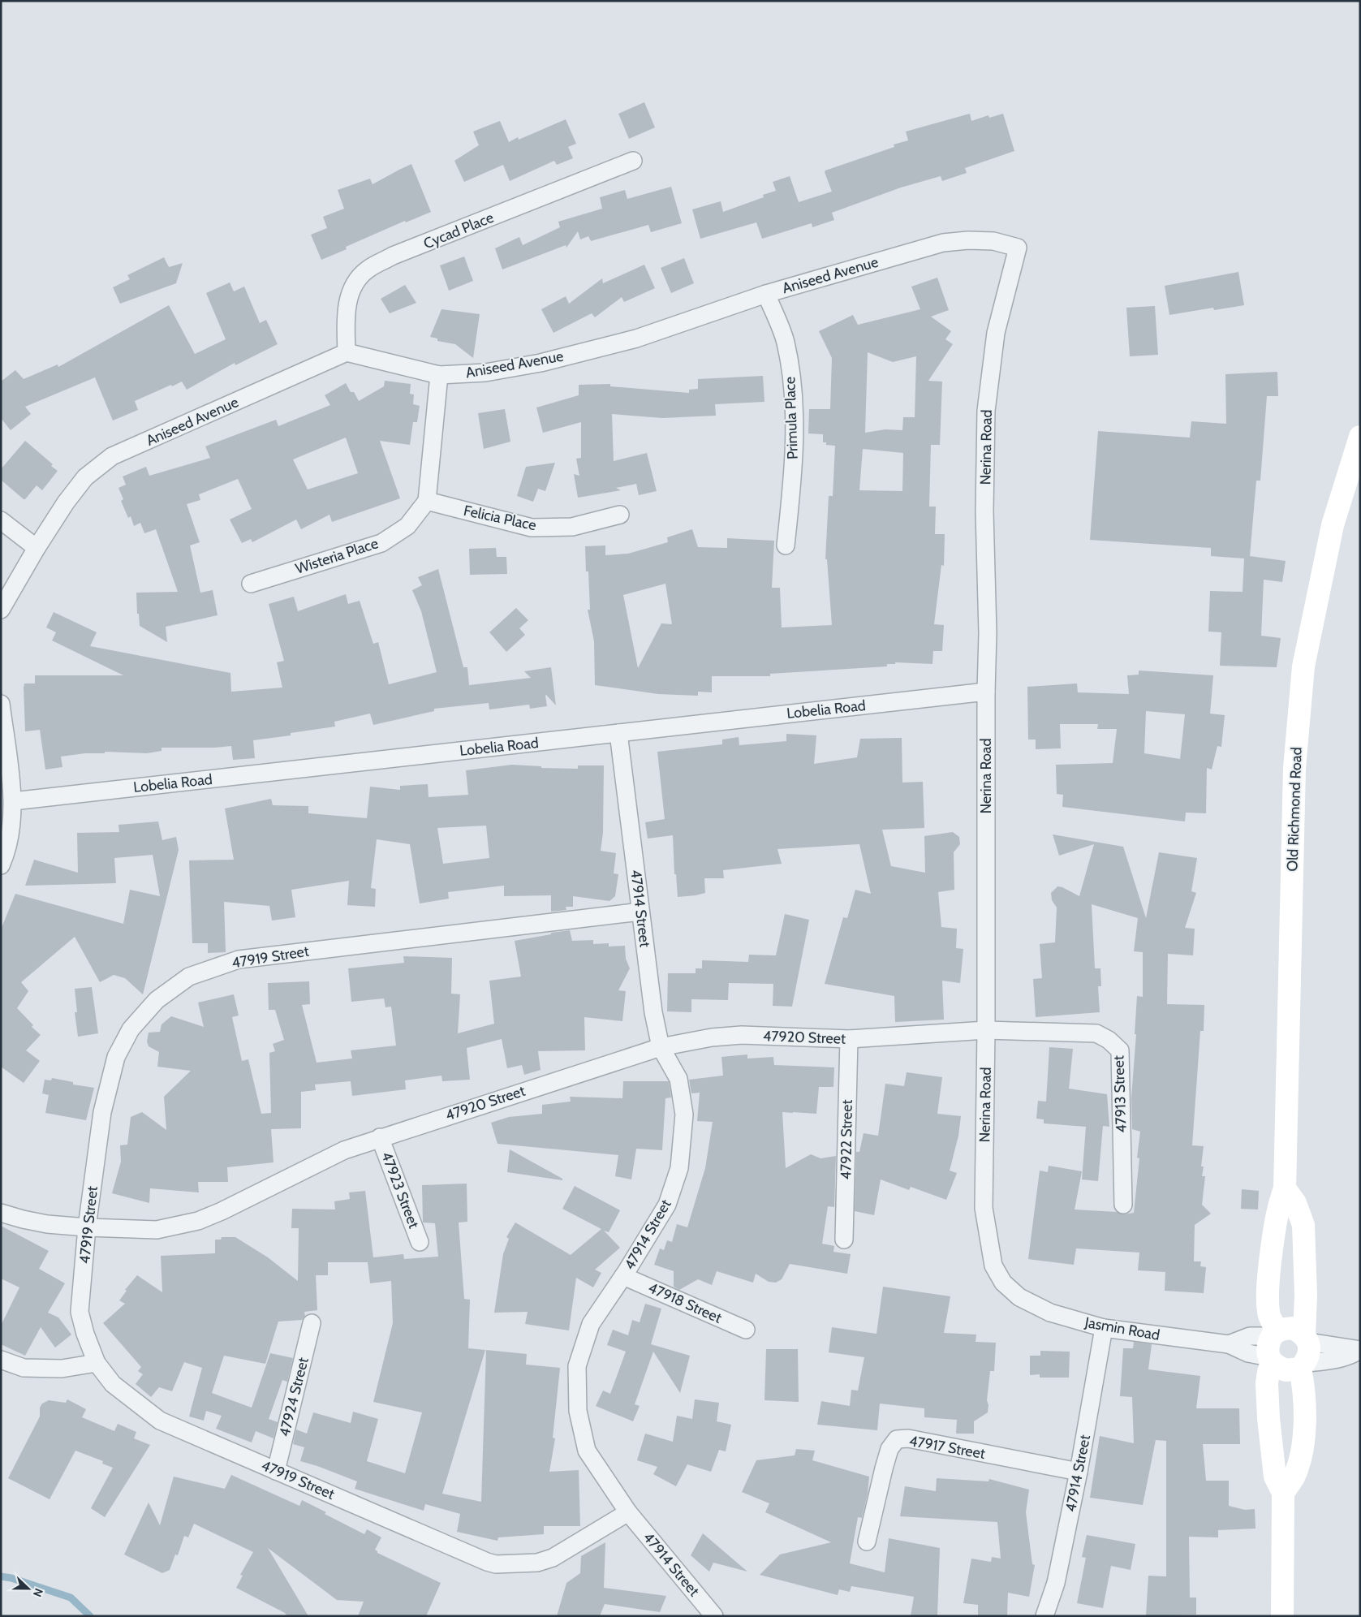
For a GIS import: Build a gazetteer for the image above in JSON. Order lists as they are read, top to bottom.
{
  "streets": {
    "street": [
      "Cycad Place",
      "Aniseed Avenue",
      "Primula Place",
      "Nerina Road",
      "Felicia Place",
      "Wisteria Place",
      "Lobelia Road",
      "Old Richmond Road",
      "47914 Street",
      "47919 Street",
      "47920 Street",
      "47913 Street",
      "47922 Street",
      "47923 Street",
      "47918 Street",
      "Jasmin Road",
      "47924 Street",
      "47917 Street"
    ]
  },
  "crossings": [
    ["Cycad Place", "Aniseed Avenue"],
    ["Aniseed Avenue", "Primula Place"],
    ["Aniseed Avenue", "Nerina Road"],
    ["Nerina Road", "Lobelia Road"],
    ["Nerina Road", "47920 Street"],
    ["Nerina Road", "47913 Street"],
    ["Nerina Road", "Jasmin Road"],
    ["Felicia Place", "Wisteria Place"],
    ["Lobelia Road", "47914 Street"],
    ["Old Richmond Road", "Jasmin Road"],
    ["47914 Street", "47919 Street"],
    ["47914 Street", "47920 Street"],
    ["47914 Street", "47918 Street"],
    ["47914 Street", "Jasmin Road"],
    ["47914 Street", "47917 Street"],
    ["47919 Street", "47920 Street"],
    ["47919 Street", "47924 Street"],
    ["47920 Street", "47913 Street"],
    ["47920 Street", "47922 Street"],
    ["47920 Street", "47923 Street"]
  ],
  "north": "right"
}
